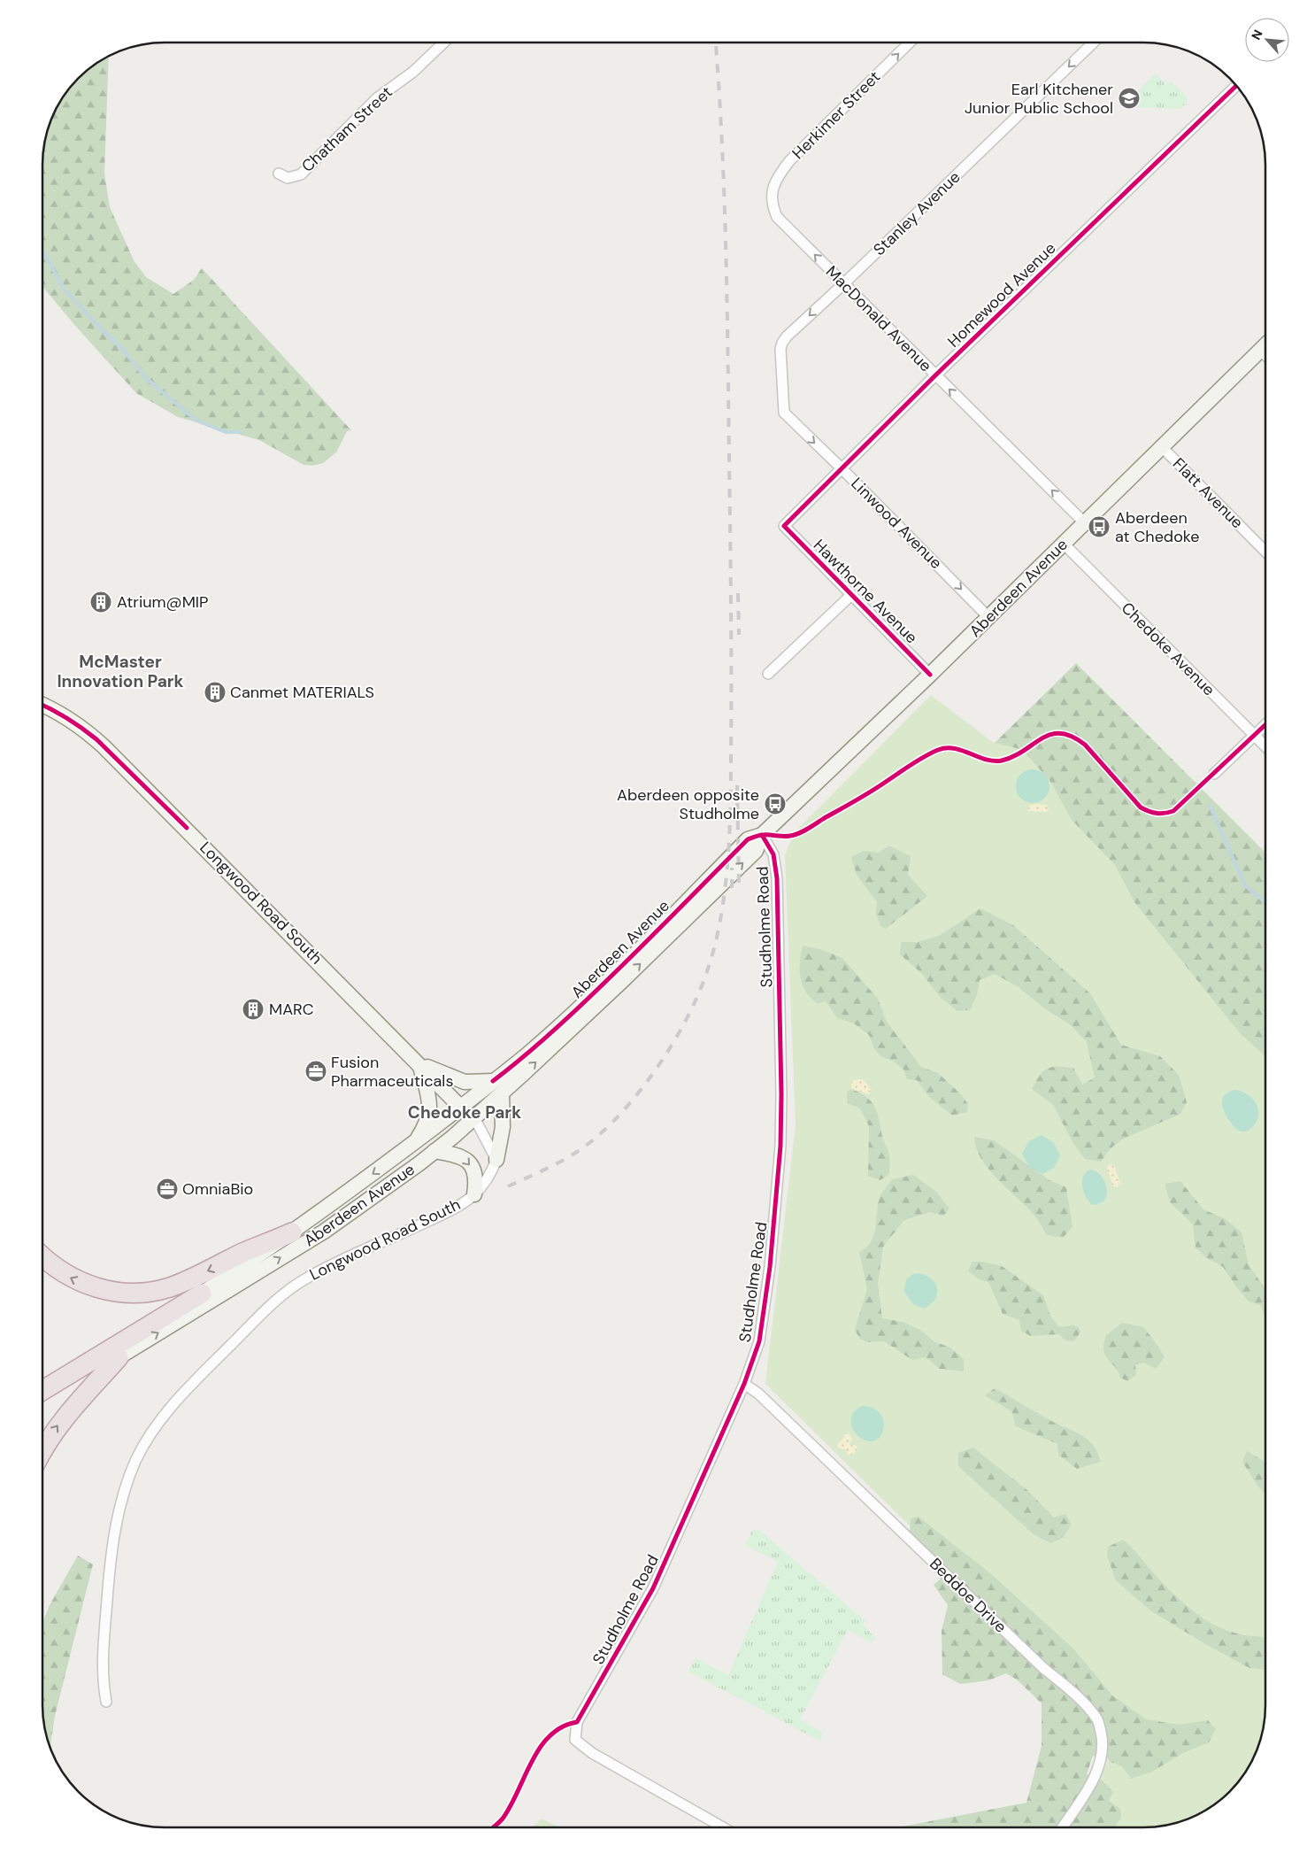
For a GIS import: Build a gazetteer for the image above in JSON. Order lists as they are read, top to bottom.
{
  "streets": {
    "main road": ["Aberdeen Avenue", "Longwood Road South"],
    "street": [
      "Herkimer Street",
      "Chatham Street",
      "Stanley Avenue",
      "Homewood Avenue",
      "MacDonald Avenue",
      "Flatt Avenue",
      "Linwood Avenue",
      "Hawthorne Avenue",
      "Chedoke Avenue",
      "Studholme Road",
      "Beddoe Drive"
    ]
  },
  "crossings": [
    ["Herkimer Street", "MacDonald Avenue"],
    ["Stanley Avenue", "MacDonald Avenue"],
    ["Stanley Avenue", "Linwood Avenue"],
    ["Homewood Avenue", "MacDonald Avenue"],
    ["Homewood Avenue", "Linwood Avenue"],
    ["Homewood Avenue", "Hawthorne Avenue"],
    ["MacDonald Avenue", "Aberdeen Avenue"],
    ["Flatt Avenue", "Aberdeen Avenue"],
    ["Linwood Avenue", "Aberdeen Avenue"],
    ["Aberdeen Avenue", "Hawthorne Avenue"],
    ["Aberdeen Avenue", "Chedoke Avenue"],
    ["Aberdeen Avenue", "Longwood Road South"],
    ["Aberdeen Avenue", "Studholme Road"],
    ["Studholme Road", "Beddoe Drive"]
  ],
  "one_way": [
    "Herkimer Street",
    "Stanley Avenue",
    "MacDonald Avenue",
    "Linwood Avenue"
  ],
  "districts": ["McMaster Innovation Park", "Chedoke Park"],
  "places": {
    "school or university": ["Earl Kitchener Junior Public School"],
    "bus stop": ["Aberdeen at Chedoke", "Aberdeen opposite Studholme"],
    "building": ["Atrium@MIP", "Canmet MATERIALS", "MARC"],
    "office": ["Fusion Pharmaceuticals", "OmniaBio"]
  },
  "north": "top left"
}
